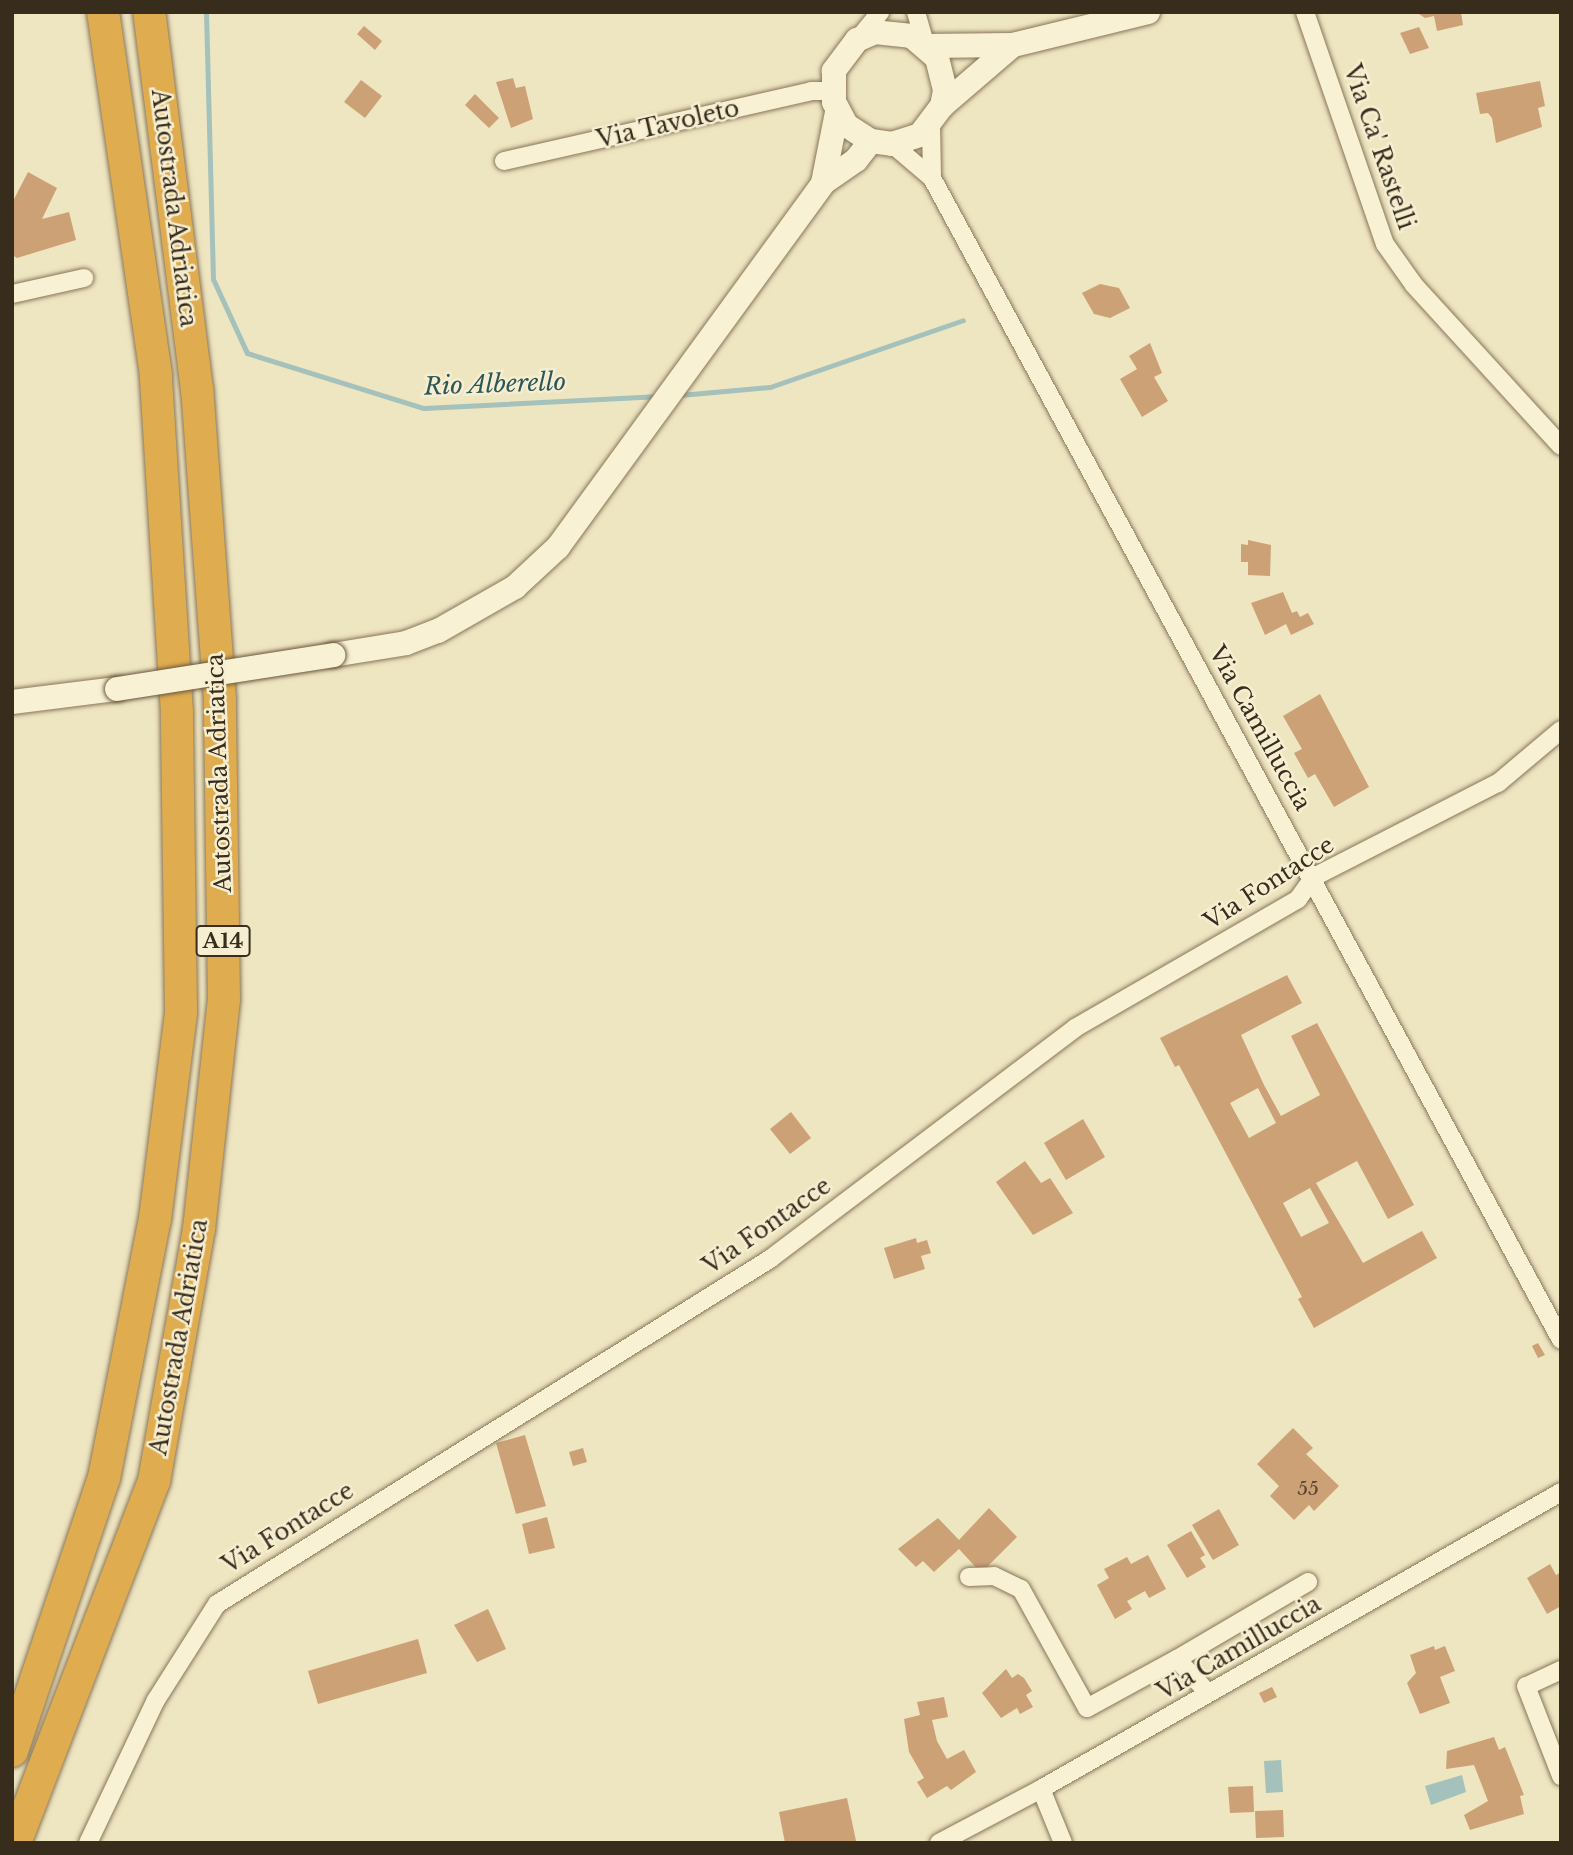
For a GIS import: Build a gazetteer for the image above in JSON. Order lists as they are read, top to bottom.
{
  "streets": {
    "highway": ["Autostrada Adriatica", "A14"],
    "street": [
      "Via Tavoleto",
      "Via Ca' Rastelli",
      "Via Camilluccia",
      "Via Fontacce"
    ]
  },
  "crossings": [
    ["Via Tavoleto", "Via Camilluccia"],
    ["Via Camilluccia", "Via Fontacce"]
  ],
  "water": ["Rio Alberello"],
  "house_numbers": ["55"]
}
